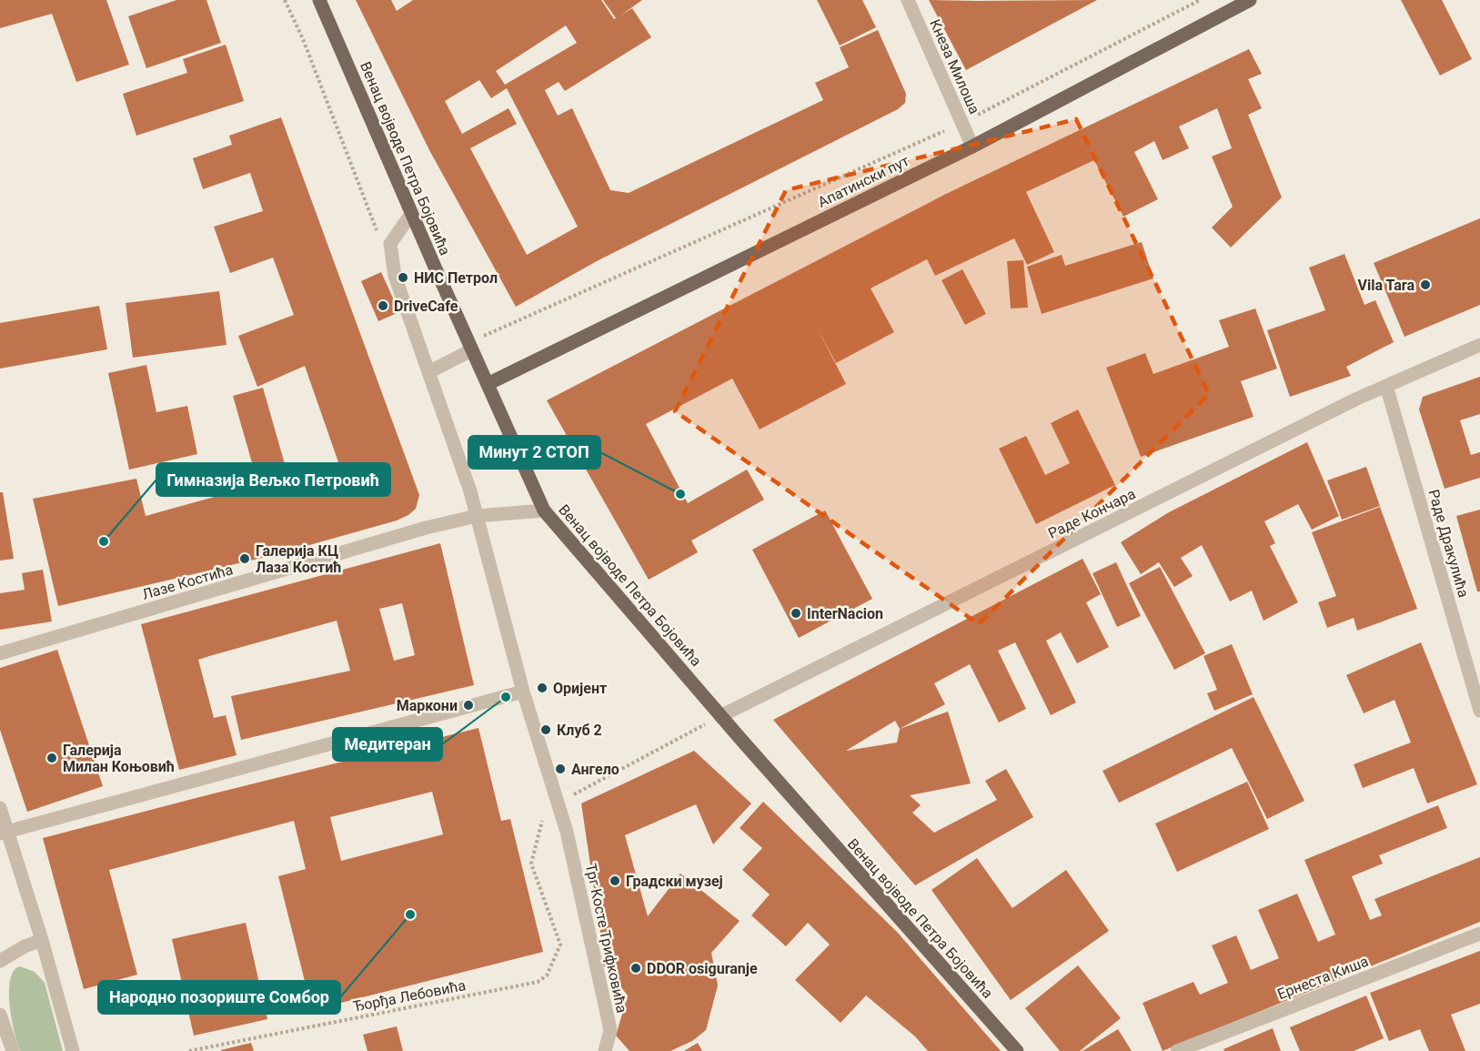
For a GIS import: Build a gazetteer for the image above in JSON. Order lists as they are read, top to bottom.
{
  "streets": {
    "main road": ["Венац војводе Петра Бојовића", "Апатински пут"],
    "street": [
      "Кнеза Милоша",
      "Раде Кончара",
      "Раде Дракулића",
      "Лазе Костића",
      "Трг Косте Трифковића",
      "Ернеста Киша"
    ],
    "path": ["Ђорђа Лебовића"]
  },
  "crossings": [
    ["Кнеза Милоша", "Апатински пут"],
    ["Венац војводе Петра Бојовића", "Апатински пут"],
    ["Венац војводе Петра Бојовића", "Раде Кончара"],
    ["Венац војводе Петра Бојовића", "Лазе Костића"],
    ["Венац војводе Петра Бојовића", "Трг Косте Трифковића"],
    ["Раде Кончара", "Раде Дракулића"],
    ["Лазе Костића", "Трг Косте Трифковића"],
    ["Трг Косте Трифковића", "Ђорђа Лебовића"]
  ],
  "places": [
    "НИС Петрол",
    "Vila Tara",
    "DriveCafe",
    "Минут 2 СТОП",
    "Гимназија Вељко Петровић",
    "Галерија КЦ Лаза Костић",
    "InterNacion",
    "Оријент",
    "Медитеран",
    "Маркони",
    "Клуб 2",
    "Галерија Милан Коњовић",
    "Ангело",
    "Градски музеј",
    "Народно позориште Сомбор",
    "DDOR osiguranje"
  ]
}
